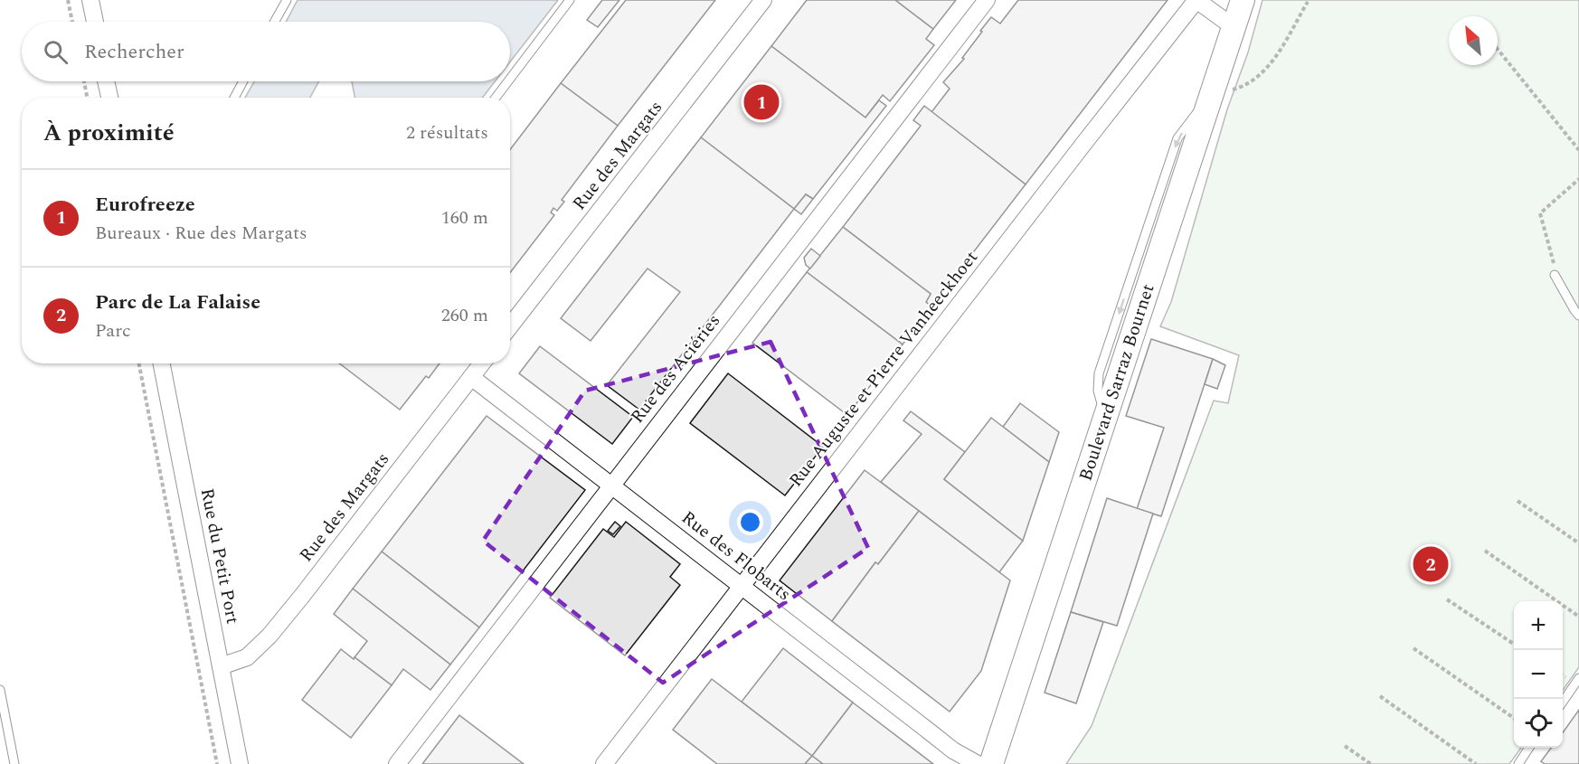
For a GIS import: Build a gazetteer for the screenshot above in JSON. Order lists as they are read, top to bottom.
{
  "streets": {
    "street": [
      "Rue des Margats",
      "Rue des Aciéries",
      "Rue Auguste et Pierre Vanheeckhoet",
      "Boulevard Sarraz Bournet",
      "Rue du Petit Port",
      "Rue des Flobarts"
    ]
  },
  "crossings": [
    ["Rue des Margats", "Rue du Petit Port"],
    ["Rue des Margats", "Rue des Flobarts"],
    ["Rue des Aciéries", "Rue des Flobarts"],
    ["Rue Auguste et Pierre Vanheeckhoet", "Rue des Flobarts"]
  ],
  "north": "top left",
  "page": {
    "search": "Rechercher",
    "pins": ["1", "2"],
    "heading": ["À proximité", "2 résultats"],
    "list": [
      {
        "mark": "1",
        "name": "Eurofreeze",
        "note": "Bureaux · Rue des Margats",
        "value": "160 m"
      },
      {
        "mark": "2",
        "name": "Parc de La Falaise",
        "note": "Parc",
        "value": "260 m"
      }
    ],
    "map_buttons": ["+", "−"]
  }
}
